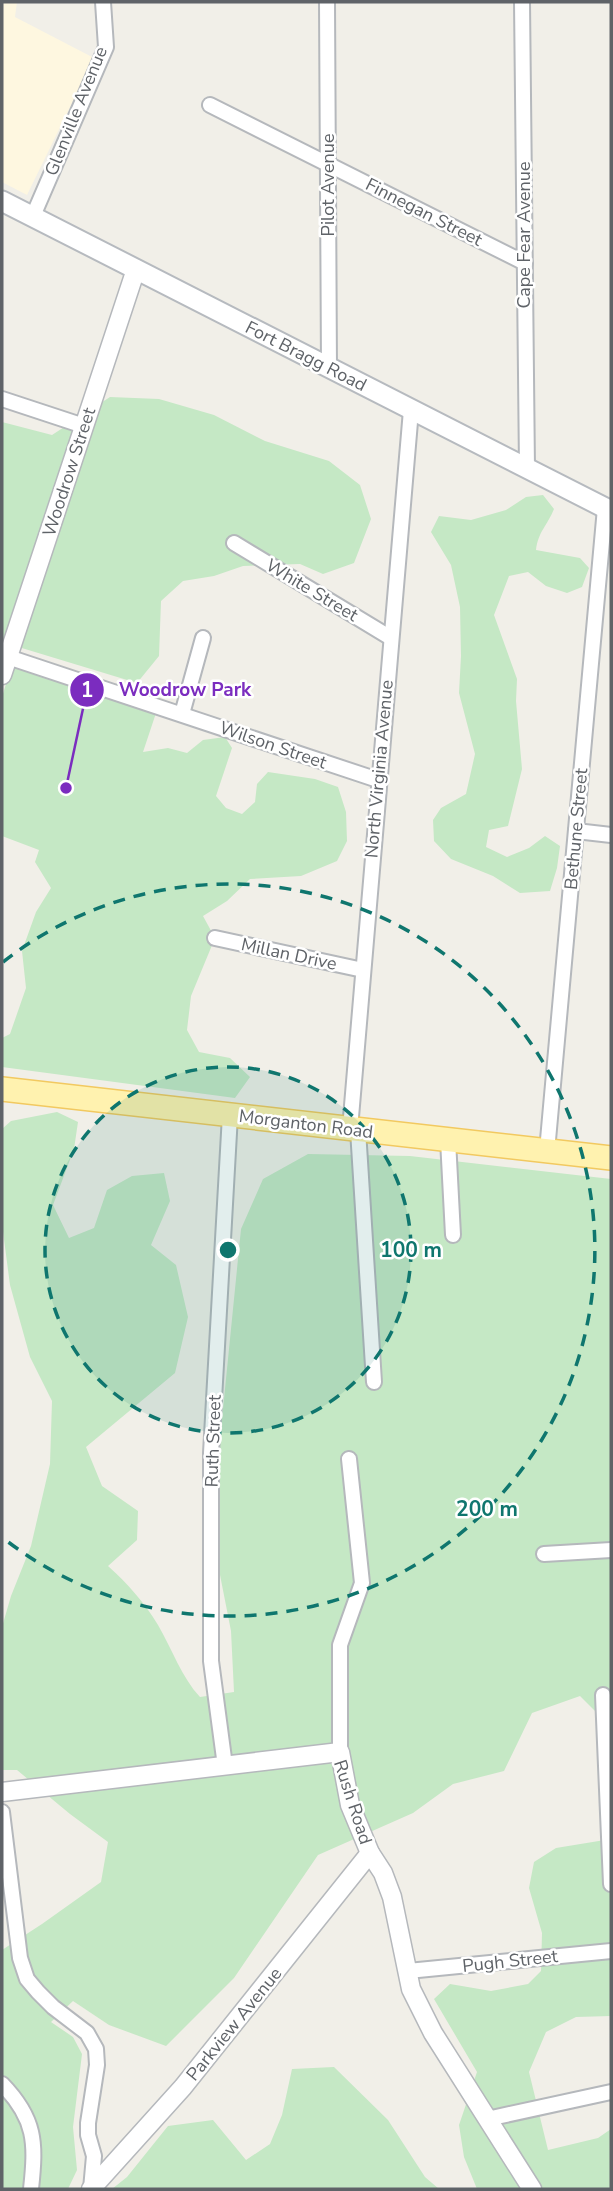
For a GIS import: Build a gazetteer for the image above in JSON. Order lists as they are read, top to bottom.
{
  "streets": {
    "main road": ["Fort Bragg Road", "Morganton Road"],
    "street": [
      "Glenville Avenue",
      "Pilot Avenue",
      "Finnegan Street",
      "Cape Fear Avenue",
      "Woodrow Street",
      "White Street",
      "Wilson Street",
      "North Virginia Avenue",
      "Bethune Street",
      "Millan Drive",
      "Ruth Street",
      "Rush Road",
      "Pugh Street",
      "Parkview Avenue"
    ]
  },
  "crossings": [
    ["Glenville Avenue", "Fort Bragg Road"],
    ["Pilot Avenue", "Finnegan Street"],
    ["Pilot Avenue", "Fort Bragg Road"],
    ["Finnegan Street", "Cape Fear Avenue"],
    ["Cape Fear Avenue", "Fort Bragg Road"],
    ["Fort Bragg Road", "Woodrow Street"],
    ["Fort Bragg Road", "North Virginia Avenue"],
    ["Fort Bragg Road", "Bethune Street"],
    ["Woodrow Street", "Wilson Street"],
    ["White Street", "North Virginia Avenue"],
    ["Wilson Street", "North Virginia Avenue"],
    ["North Virginia Avenue", "Millan Drive"],
    ["North Virginia Avenue", "Morganton Road"],
    ["Bethune Street", "Morganton Road"],
    ["Morganton Road", "Ruth Street"],
    ["Ruth Street", "Rush Road"],
    ["Rush Road", "Pugh Street"],
    ["Rush Road", "Parkview Avenue"]
  ],
  "places": ["Woodrow Park"],
  "rings": ["100 m", "200 m"]
}
